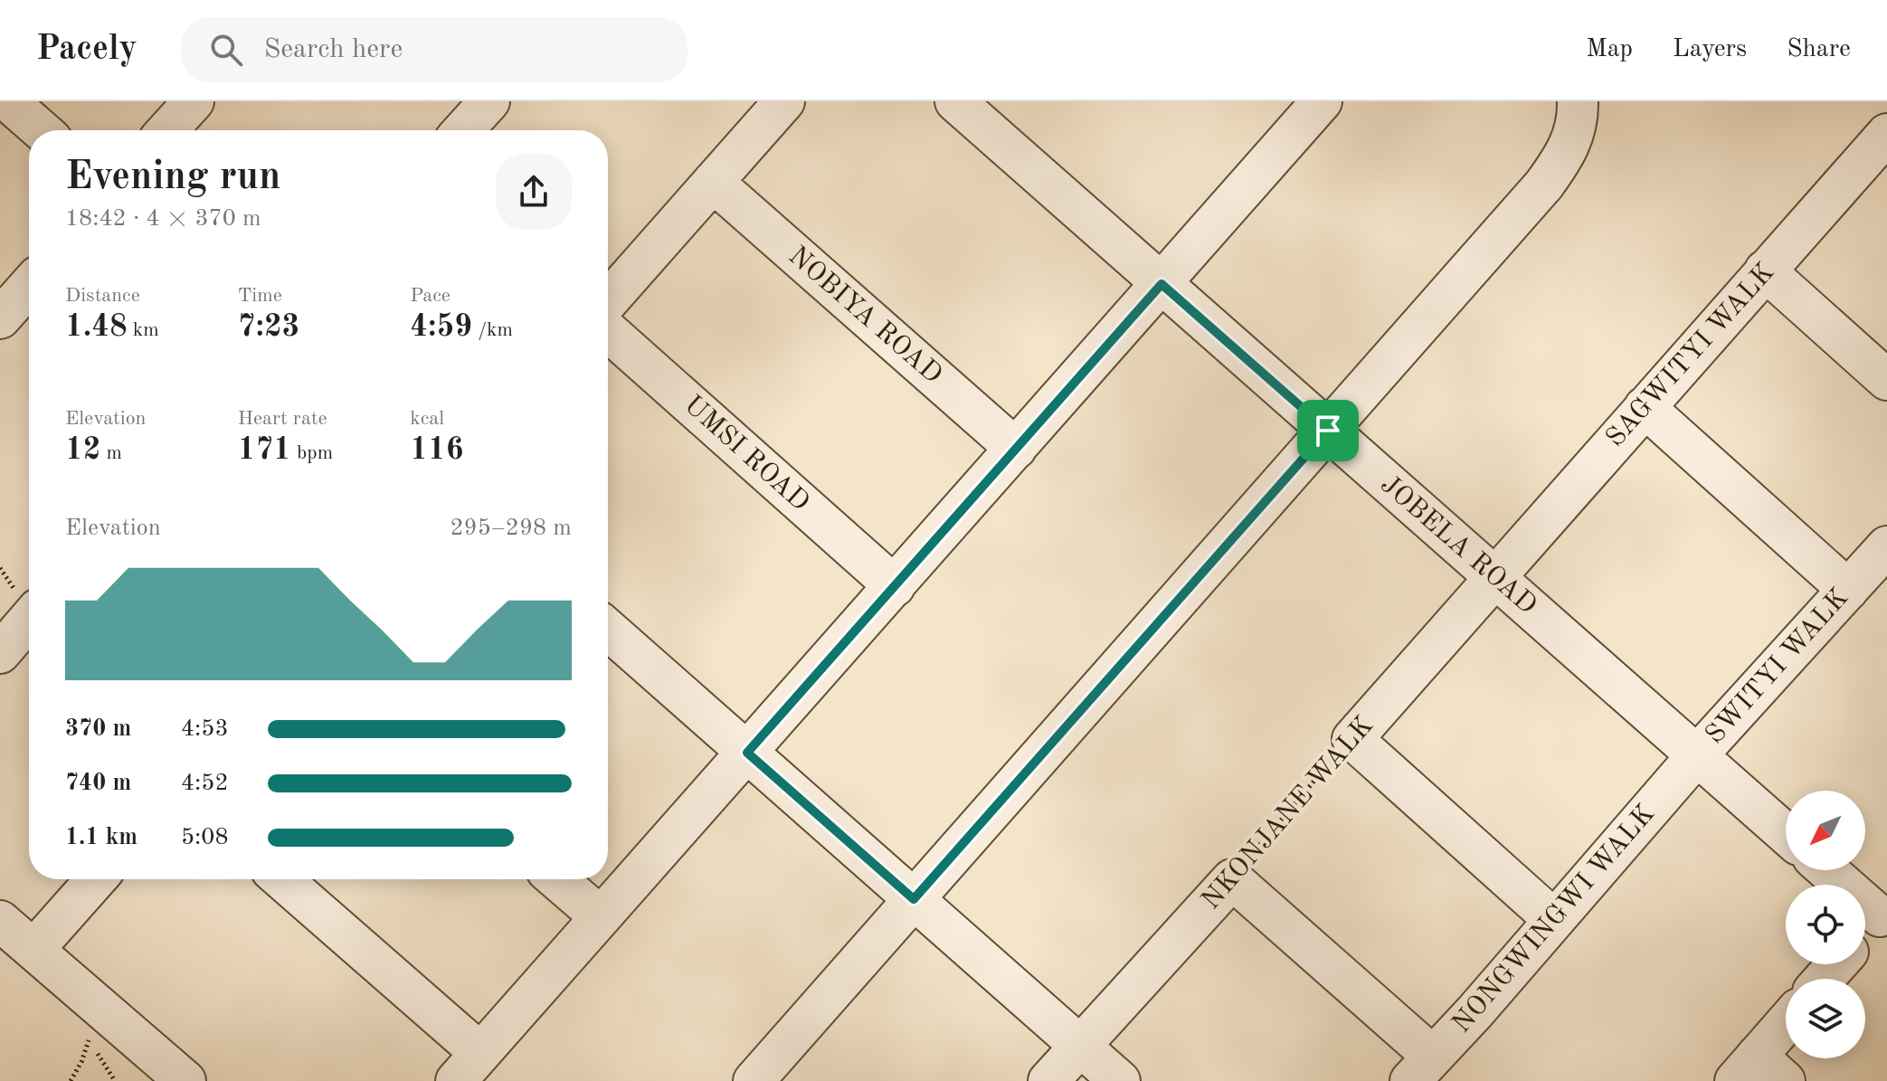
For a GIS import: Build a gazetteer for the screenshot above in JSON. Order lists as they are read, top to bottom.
{
  "streets": {
    "street": [
      "NOBIYA ROAD",
      "SAGWITYI WALK",
      "UMSI ROAD",
      "JOBELA ROAD",
      "SWITYI WALK",
      "NKONJANE WALK",
      "NONGWINGWI WALK"
    ]
  },
  "crossings": [
    ["SAGWITYI WALK", "JOBELA ROAD"],
    ["SAGWITYI WALK", "NKONJANE WALK"],
    ["JOBELA ROAD", "SWITYI WALK"],
    ["JOBELA ROAD", "NKONJANE WALK"],
    ["JOBELA ROAD", "NONGWINGWI WALK"],
    ["SWITYI WALK", "NONGWINGWI WALK"]
  ],
  "north": "bottom left",
  "page": {
    "header": "Pacely",
    "search": "Search here",
    "nav": ["Map", "Layers", "Share"],
    "heading": ["Evening run", "18:42 · 4 × 370 m"],
    "stats": [
      ["Distance", "1.48 km"],
      ["Time", "7:23"],
      ["Pace", "4:59 /km"],
      ["Elevation", "12 m"],
      ["Heart rate", "171 bpm"],
      ["kcal", "116"]
    ],
    "chart": ["Elevation", "295–298 m"],
    "list": [
      {
        "name": "370 m",
        "note": "4:53"
      },
      {
        "name": "740 m",
        "note": "4:52"
      },
      {
        "name": "1.1 km",
        "note": "5:08"
      }
    ]
  }
}
